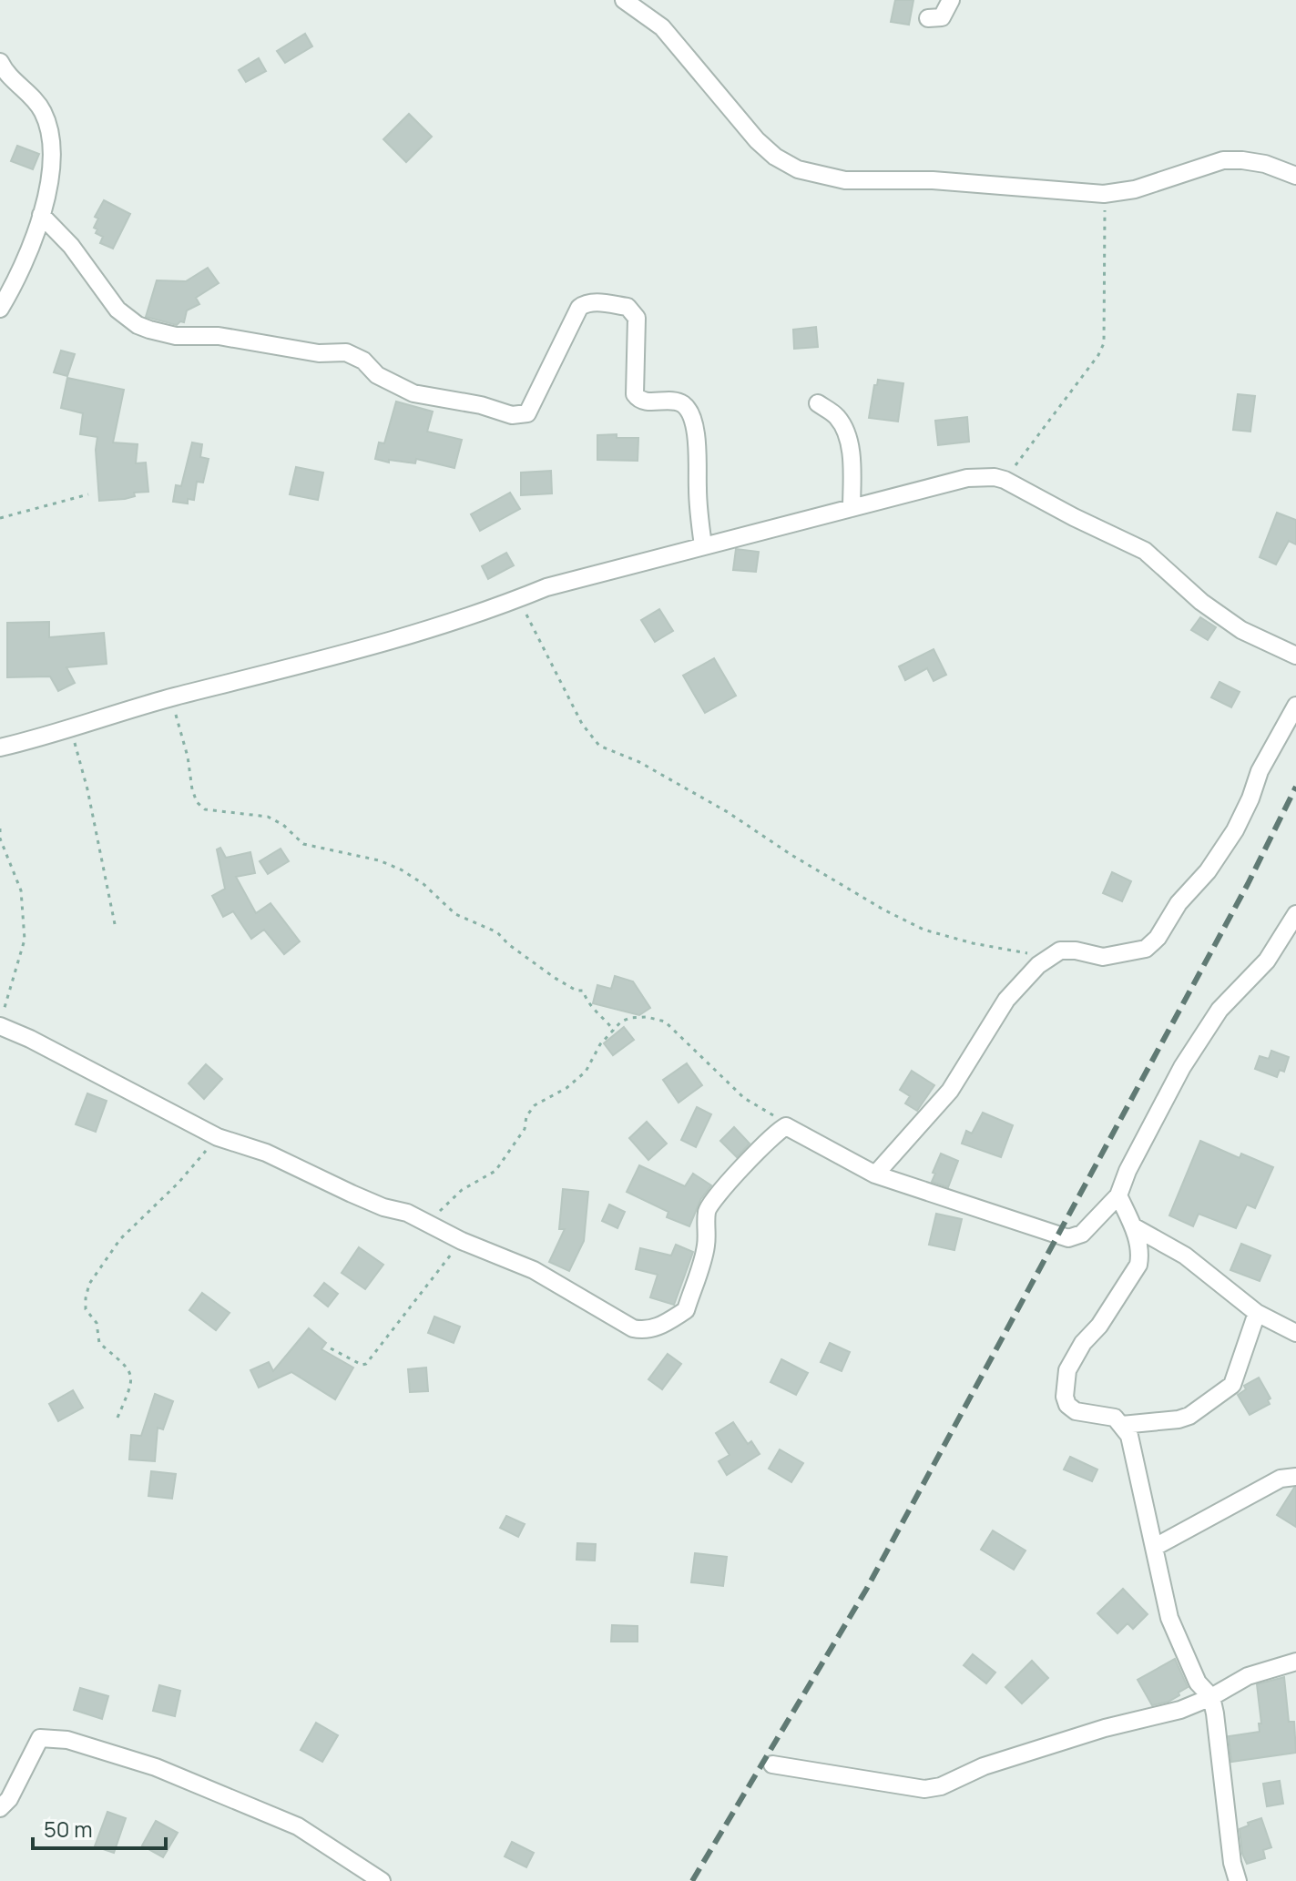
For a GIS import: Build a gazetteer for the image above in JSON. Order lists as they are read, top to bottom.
{
  "scale_bar": "50 m"
}
